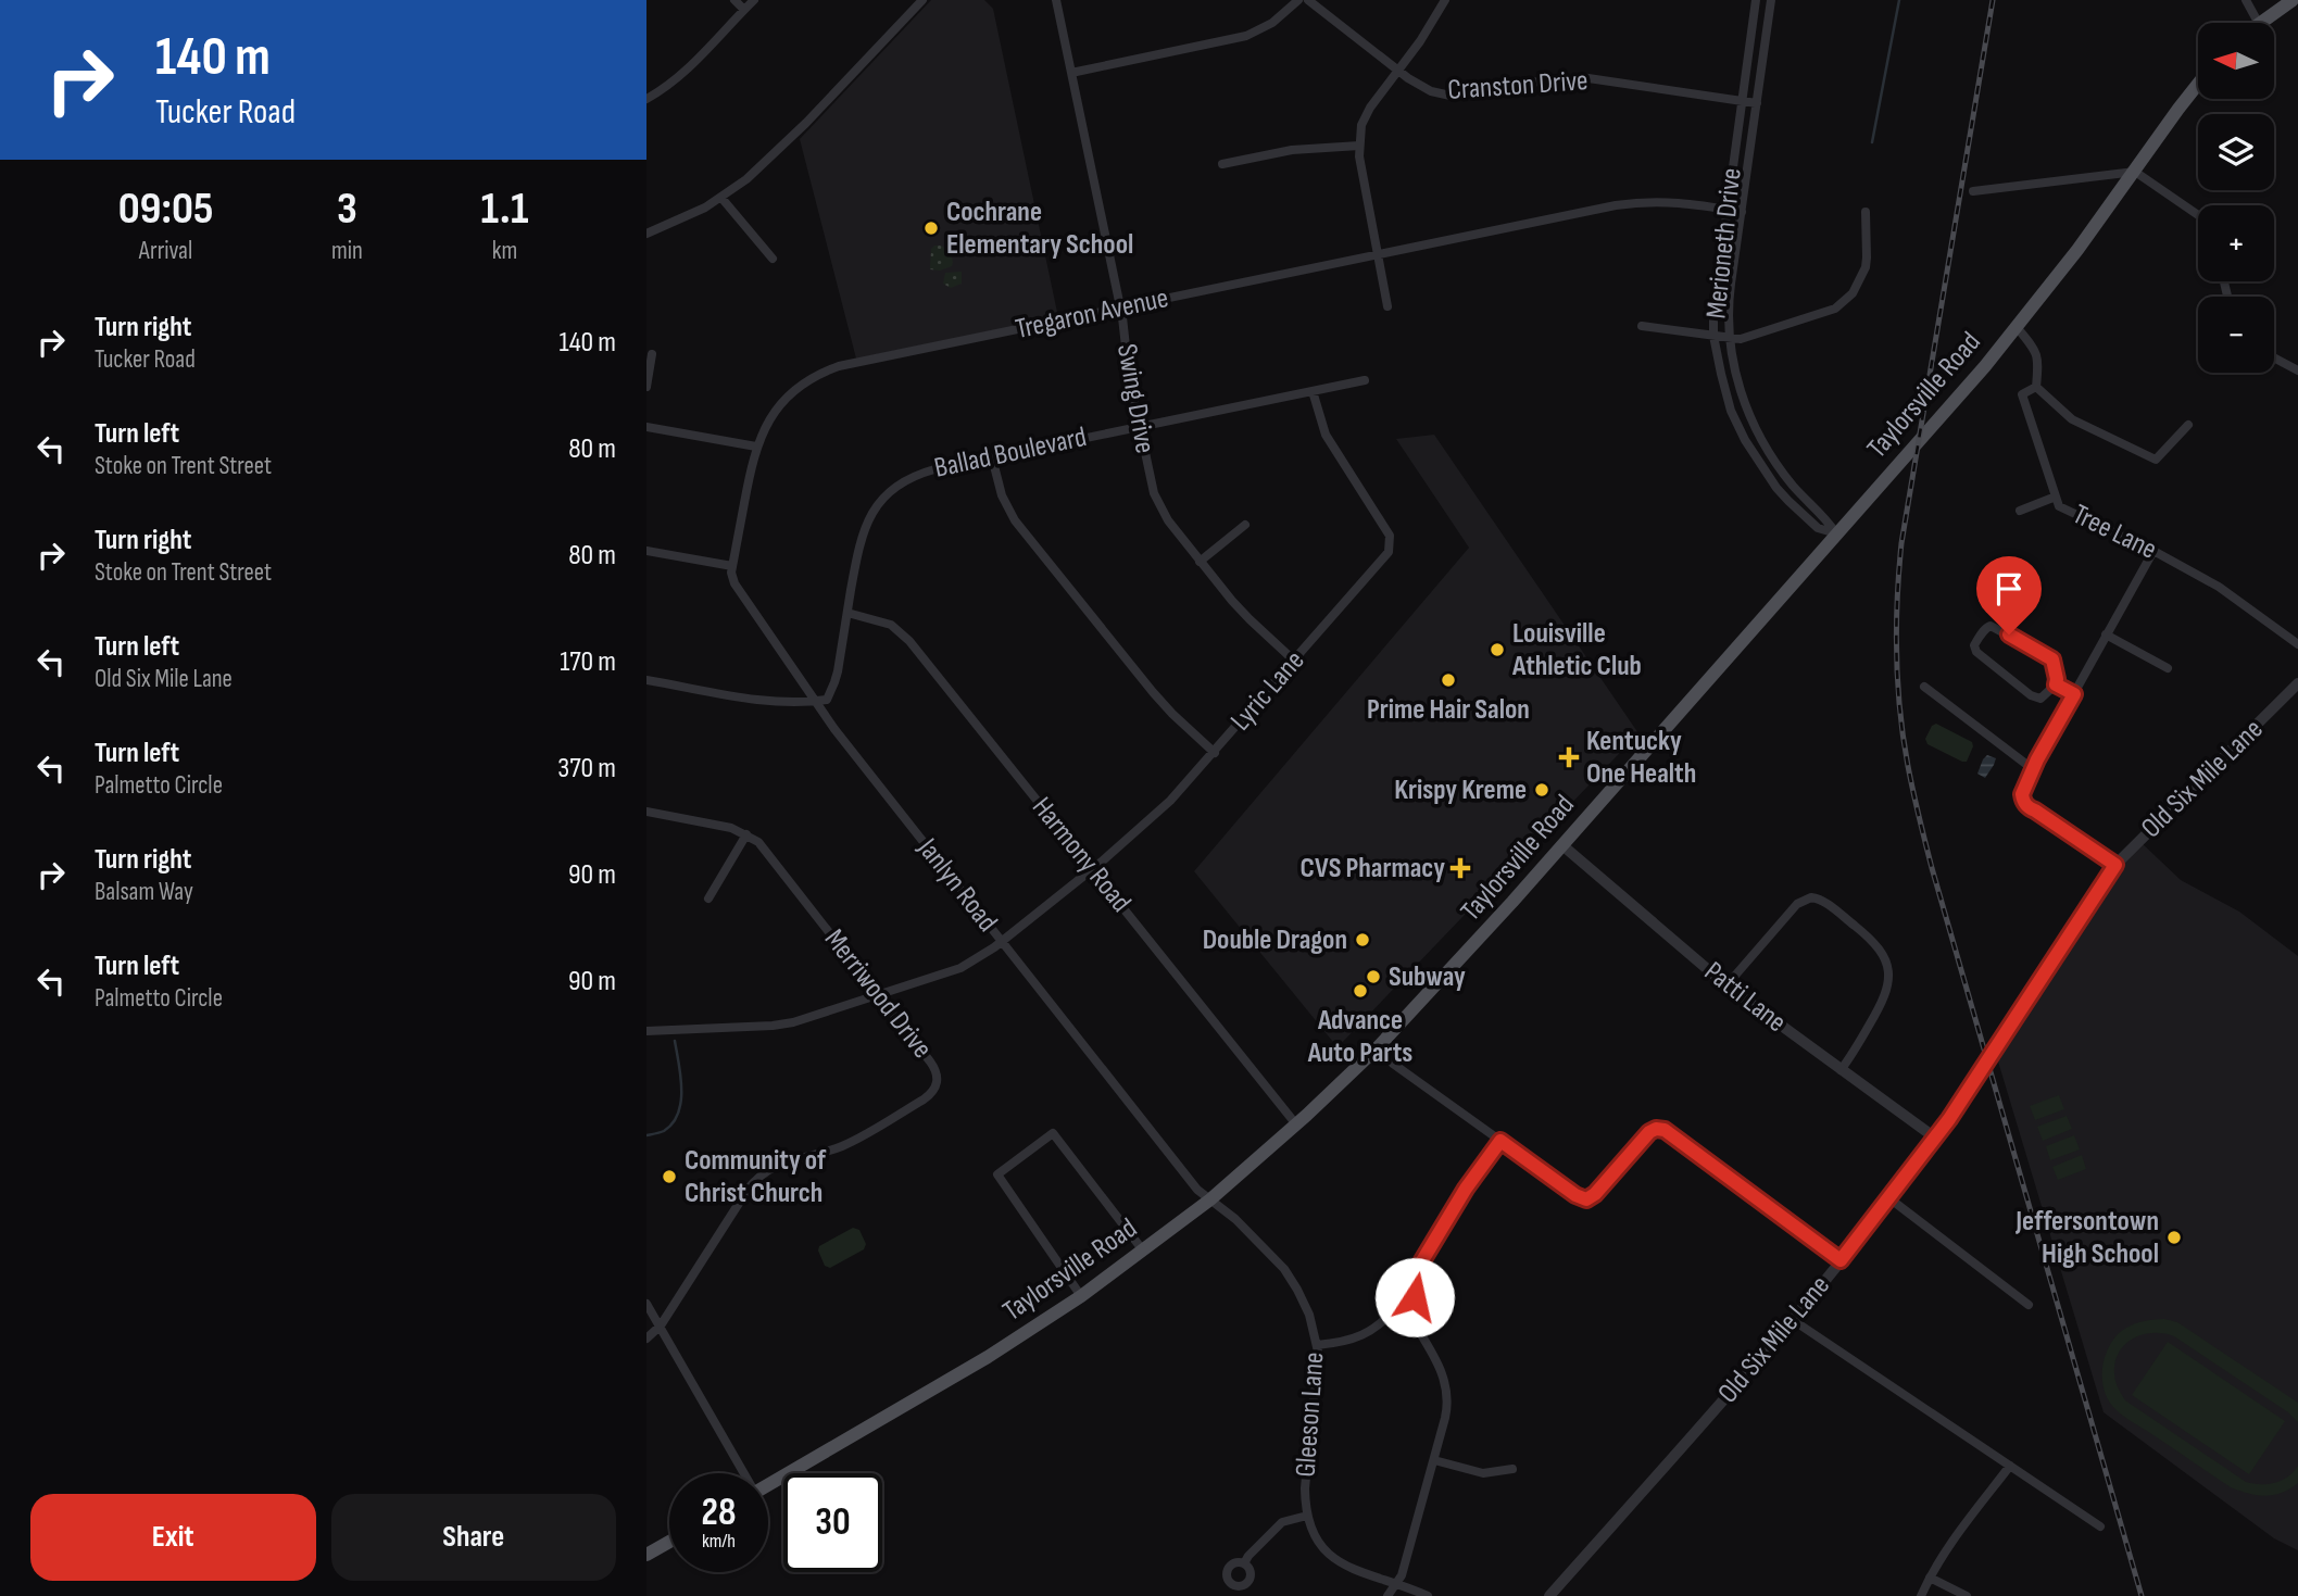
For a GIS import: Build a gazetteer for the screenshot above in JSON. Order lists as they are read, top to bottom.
{
  "streets": {
    "main road": ["Taylorsville Road"],
    "street": [
      "Cranston Drive",
      "Merioneth Drive",
      "Tregaron Avenue",
      "Swing Drive",
      "Ballad Boulevard",
      "Tree Lane",
      "Lyric Lane",
      "Old Six Mile Lane",
      "Harmony Road",
      "Janlyn Road",
      "Merriwood Drive",
      "Patti Lane",
      "Gleeson Lane"
    ]
  },
  "crossings": [
    ["Cranston Drive", "Merioneth Drive"],
    ["Merioneth Drive", "Tregaron Avenue"],
    ["Merioneth Drive", "Taylorsville Road"],
    ["Tregaron Avenue", "Swing Drive"],
    ["Taylorsville Road", "Tree Lane"],
    ["Taylorsville Road", "Harmony Road"],
    ["Taylorsville Road", "Janlyn Road"],
    ["Taylorsville Road", "Patti Lane"],
    ["Taylorsville Road", "Gleeson Lane"],
    ["Swing Drive", "Ballad Boulevard"],
    ["Swing Drive", "Lyric Lane"],
    ["Ballad Boulevard", "Lyric Lane"],
    ["Ballad Boulevard", "Harmony Road"],
    ["Ballad Boulevard", "Janlyn Road"],
    ["Lyric Lane", "Harmony Road"],
    ["Lyric Lane", "Janlyn Road"],
    ["Lyric Lane", "Merriwood Drive"],
    ["Old Six Mile Lane", "Patti Lane"],
    ["Janlyn Road", "Gleeson Lane"]
  ],
  "places": {
    "other": [
      "Cochrane Elementary School",
      "Louisville Athletic Club",
      "Prime Hair Salon",
      "Krispy Kreme",
      "Double Dragon",
      "Subway",
      "Advance Auto Parts",
      "Community of Christ Church",
      "Jeffersontown High School"
    ],
    "health": ["Kentucky One Health", "CVS Pharmacy"]
  },
  "north": "left",
  "page": {
    "turn": ["140 m", "Tucker Road"],
    "map_buttons": ["+", "−"],
    "eta": [
      "09:05",
      "Arrival",
      "3",
      "min",
      "1.1",
      "km"
    ],
    "list": [
      {
        "name": "Turn right",
        "note": "Tucker Road",
        "value": "140 m"
      },
      {
        "name": "Turn left",
        "note": "Stoke on Trent Street",
        "value": "80 m"
      },
      {
        "name": "Turn right",
        "note": "Stoke on Trent Street",
        "value": "80 m"
      },
      {
        "name": "Turn left",
        "note": "Old Six Mile Lane",
        "value": "170 m"
      },
      {
        "name": "Turn left",
        "note": "Palmetto Circle",
        "value": "370 m"
      },
      {
        "name": "Turn right",
        "note": "Balsam Way",
        "value": "90 m"
      },
      {
        "name": "Turn left",
        "note": "Palmetto Circle",
        "value": "90 m"
      }
    ],
    "speed": "28 km/h",
    "limit": "30",
    "buttons": ["Exit", "Share"]
  }
}
